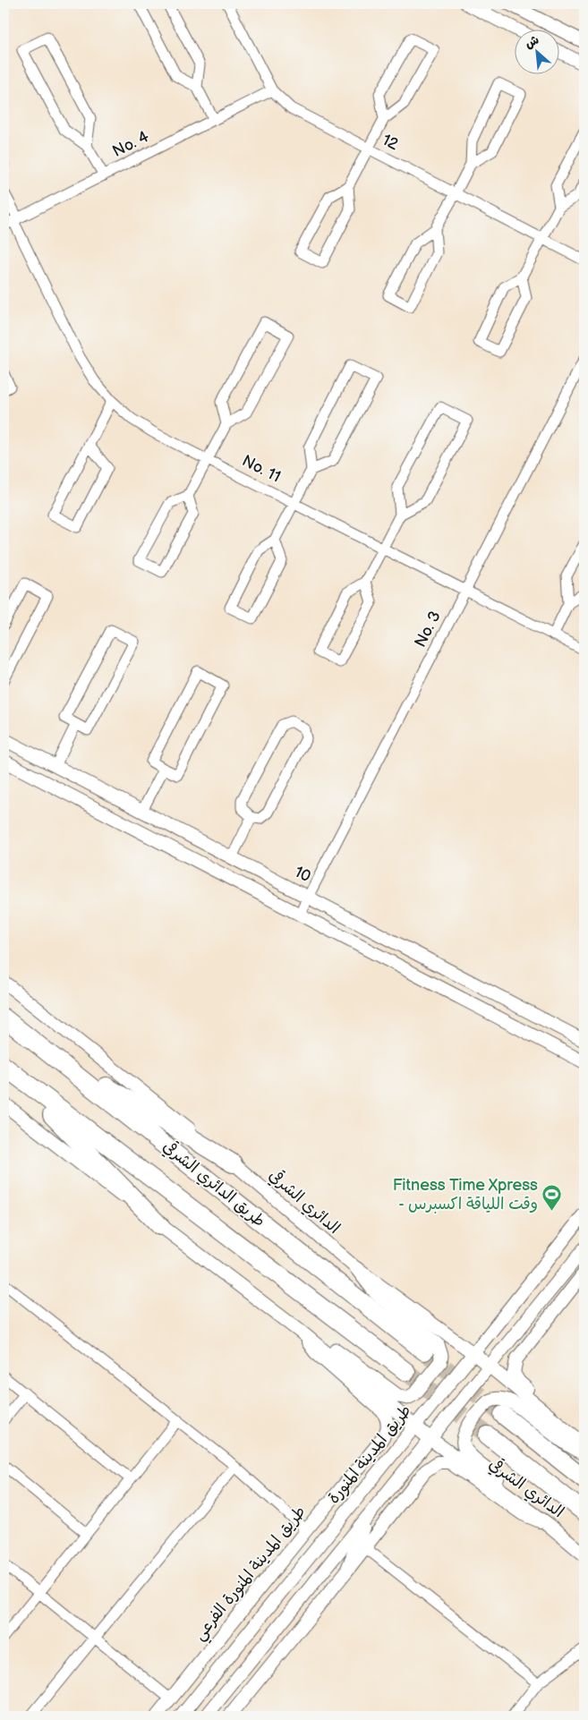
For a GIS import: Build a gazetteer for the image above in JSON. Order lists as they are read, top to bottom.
{
  "streets": {
    "highway": ["طريق الدائري الشرقي"],
    "main road": ["الدائري الشرقي"],
    "street": [
      "12",
      "No. 4",
      "No. 11",
      "No. 3",
      "10",
      "طريق المدينة المنورة",
      "طريق المدينة المنورة الفرعي"
    ]
  },
  "crossings": [
    ["12", "No. 4"],
    ["No. 4", "No. 11"],
    ["No. 11", "No. 3"],
    ["No. 3", "10"],
    ["الدائري الشرقي", "طريق المدينة المنورة"],
    ["الدائري الشرقي", "طريق المدينة المنورة الفرعي"]
  ],
  "places": {
    "sports": ["Fitness Time Xpress - وقت اللياقة اكسبرس"]
  },
  "north": "top left"
}
